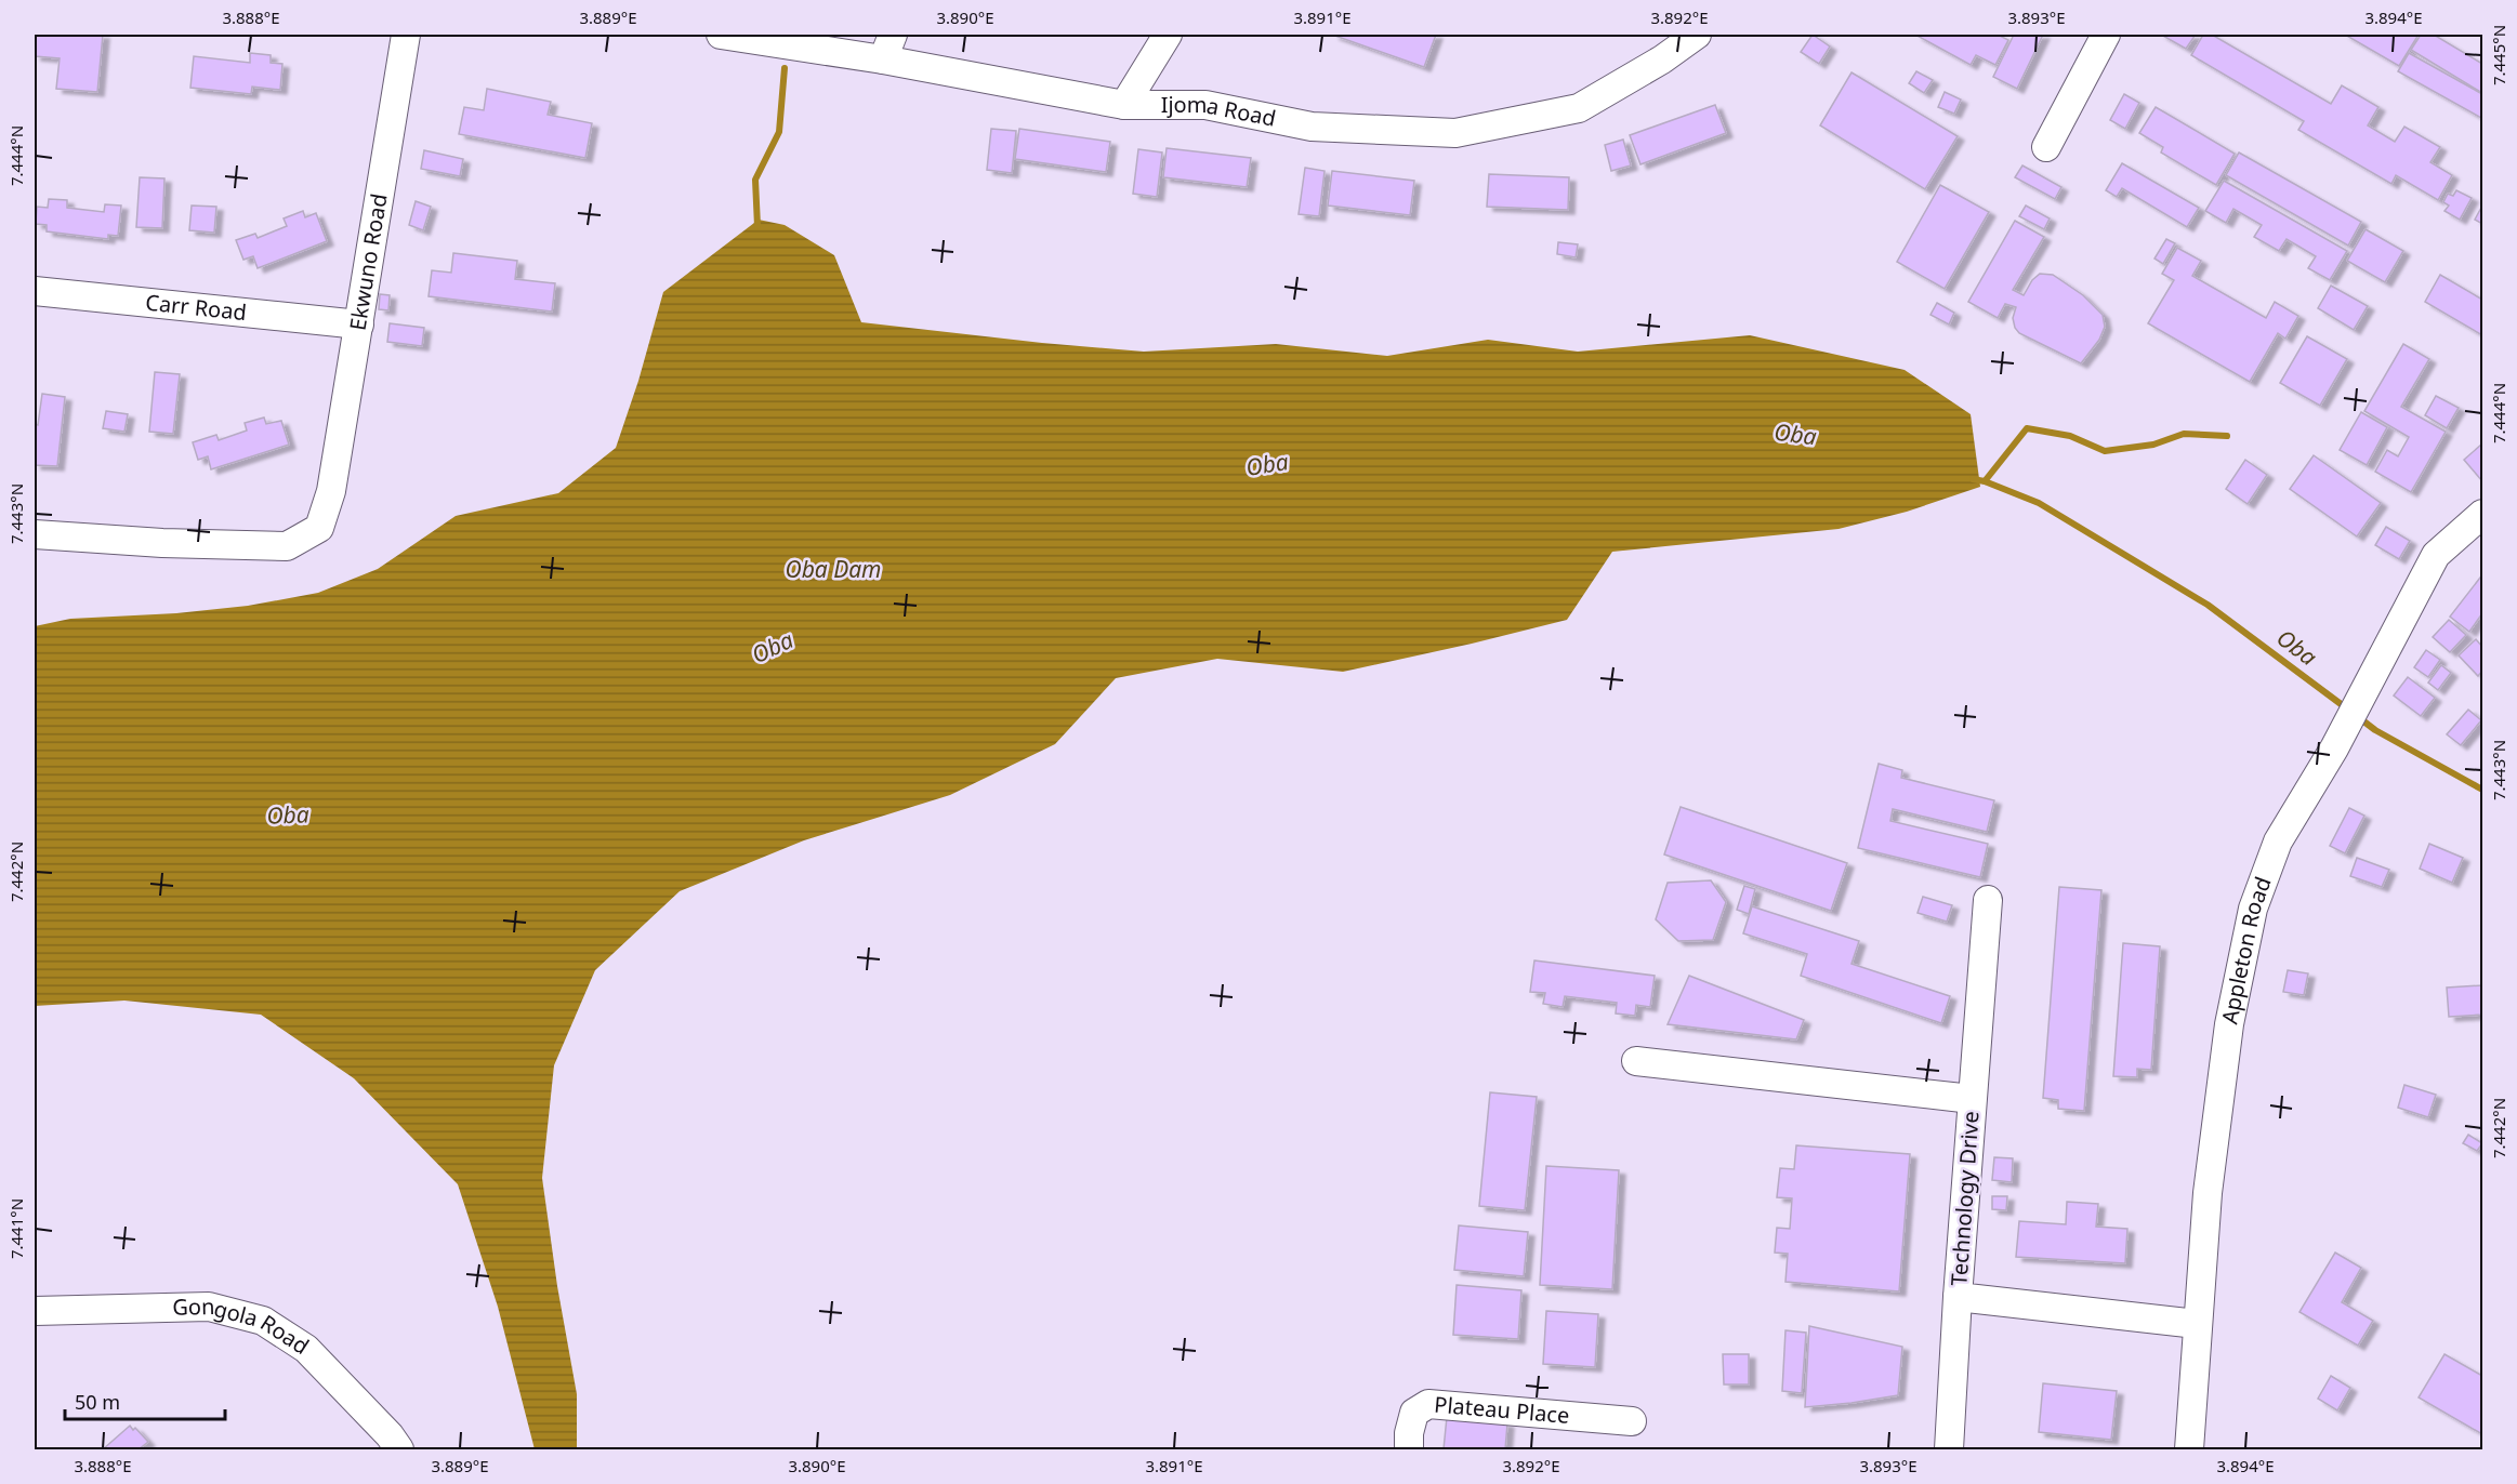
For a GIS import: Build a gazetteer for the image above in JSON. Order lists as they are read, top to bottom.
{
  "streets": {
    "street": [
      "Ijoma Road",
      "Ekwuno Road",
      "Carr Road",
      "Appleton Road",
      "Technology Drive",
      "Gongola Road",
      "Plateau Place"
    ]
  },
  "crossings": [
    ["Ekwuno Road", "Carr Road"],
    ["Appleton Road", "Technology Drive"]
  ],
  "water": ["Oba", "Oba Dam"],
  "scale_bar": "50 m",
  "coordinates": [
    "3.888°E",
    "3.889°E",
    "3.890°E",
    "3.891°E",
    "3.892°E",
    "3.893°E",
    "3.894°E",
    "7.445°N",
    "7.444°N",
    "7.443°N",
    "7.442°N",
    "7.441°N"
  ]
}
